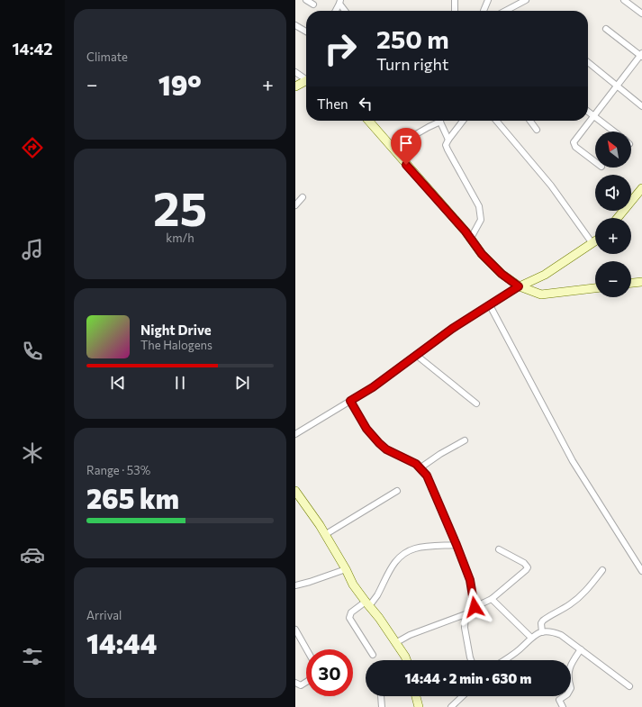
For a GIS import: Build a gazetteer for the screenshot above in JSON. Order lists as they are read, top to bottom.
{
  "north": "top left",
  "page": {
    "tabs": "14:42",
    "tile": [
      "Climate",
      ["25", "km/h"],
      ["Range · 53%", "265 km"],
      ["Arrival", "14:44"]
    ],
    "turn": ["250 m", "Turn right"],
    "heat": ["−", "19°", "+"],
    "then": "Then",
    "map_buttons": ["+", "−"],
    "song": ["Night Drive", "The Halogens"],
    "limit": "30",
    "trip": "14:44 · 2 min · 630 m"
  }
}
